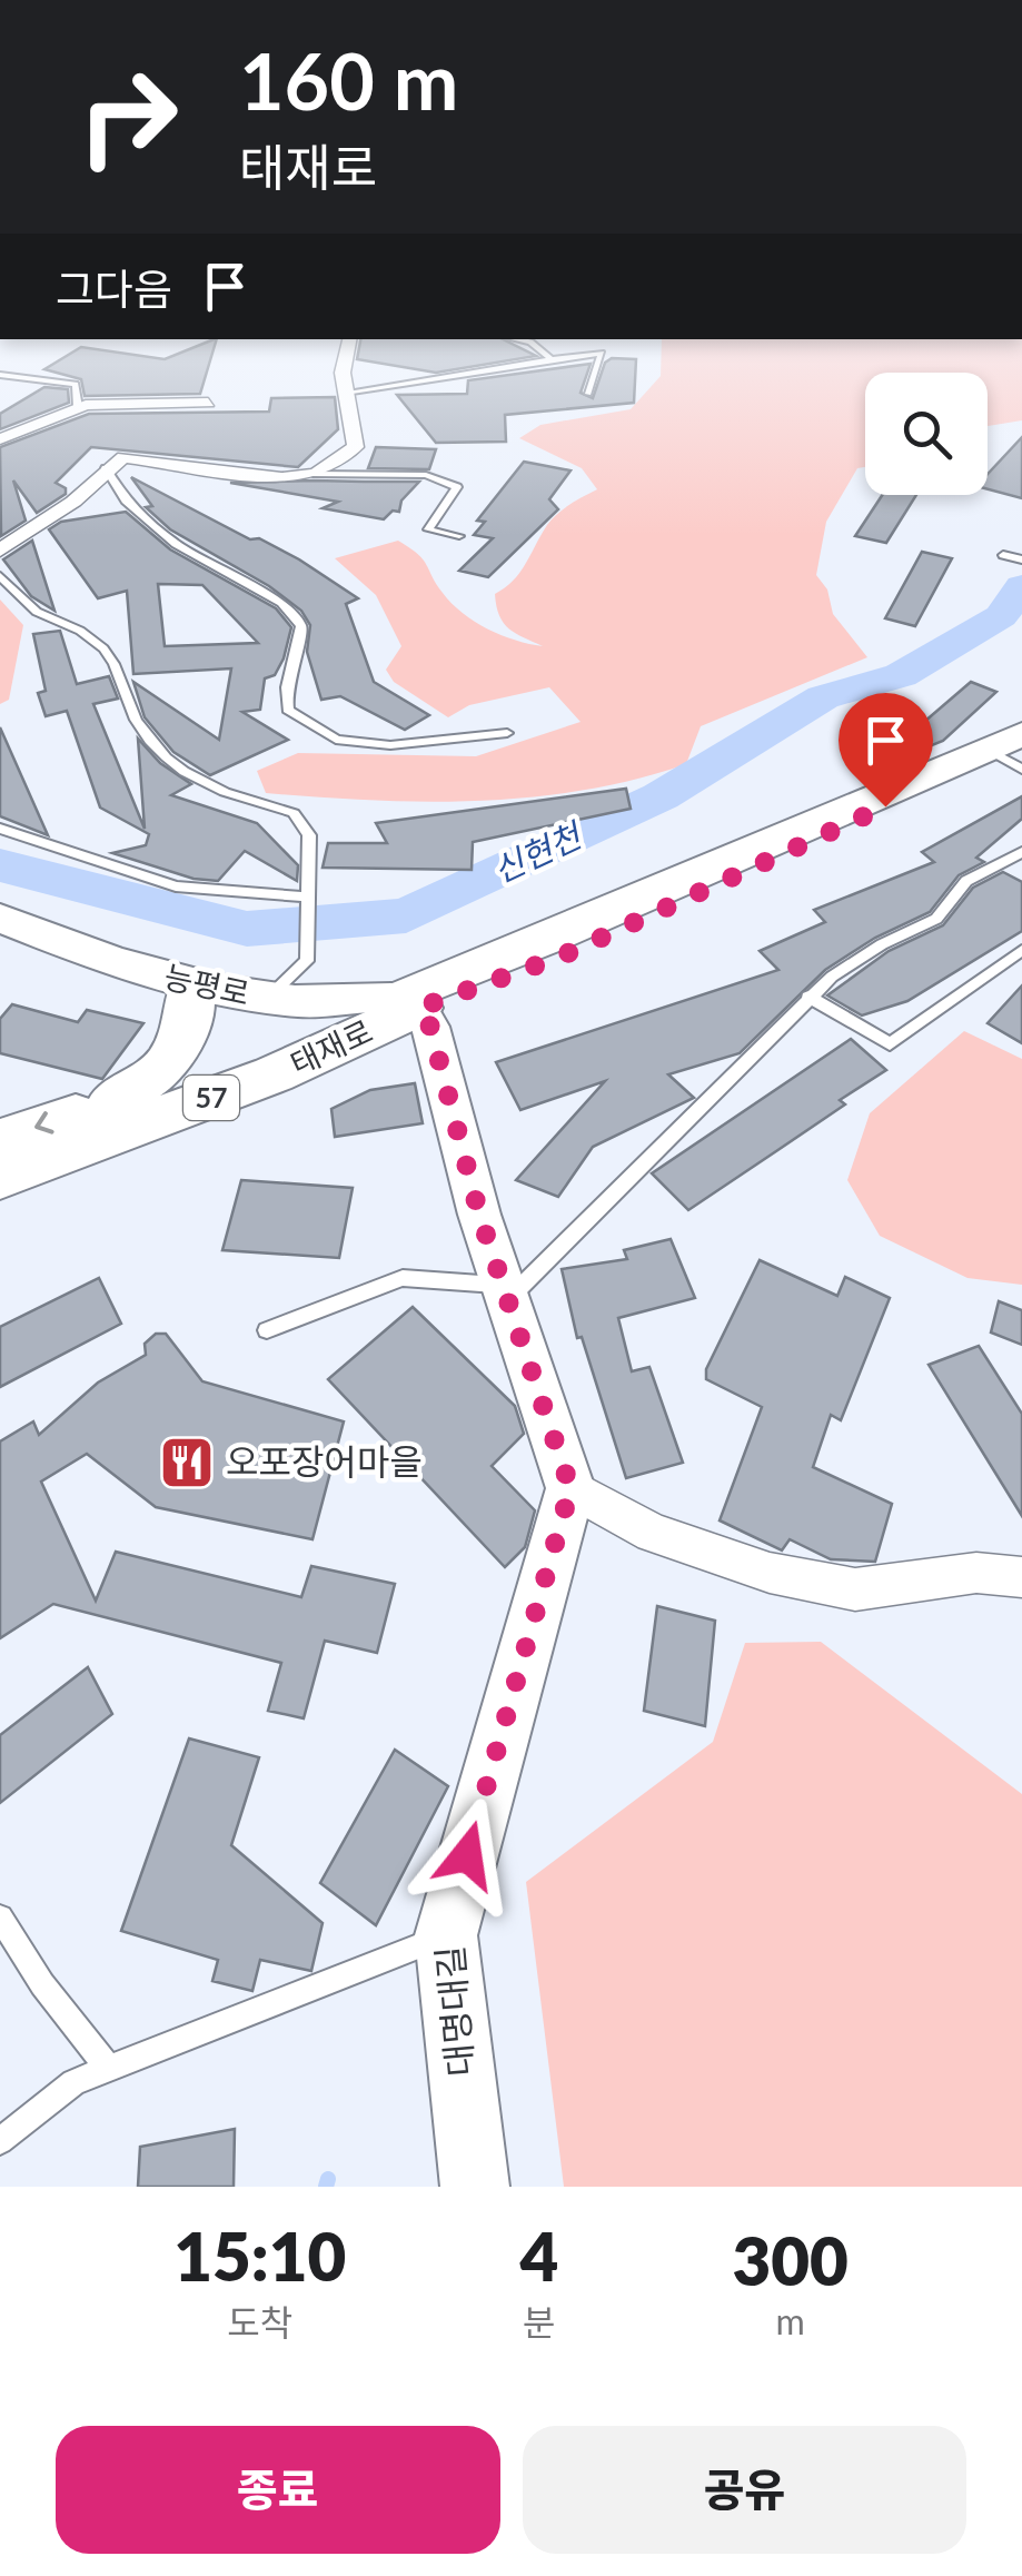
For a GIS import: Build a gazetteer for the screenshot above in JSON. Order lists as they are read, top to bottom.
{
  "streets": {
    "highway": ["태재로", "57"],
    "main road": ["능평로"],
    "street": ["대명대길"]
  },
  "crossings": [
    ["능평로", "태재로"]
  ],
  "water": ["신현천"],
  "places": {
    "restaurant": ["오포장어마을"]
  },
  "page": {
    "turn": ["160 m", "태재로"],
    "then": "그다음",
    "eta": [
      "15:10",
      "도착",
      "4",
      "분",
      "300",
      "m"
    ],
    "buttons": ["종료", "공유"]
  }
}
